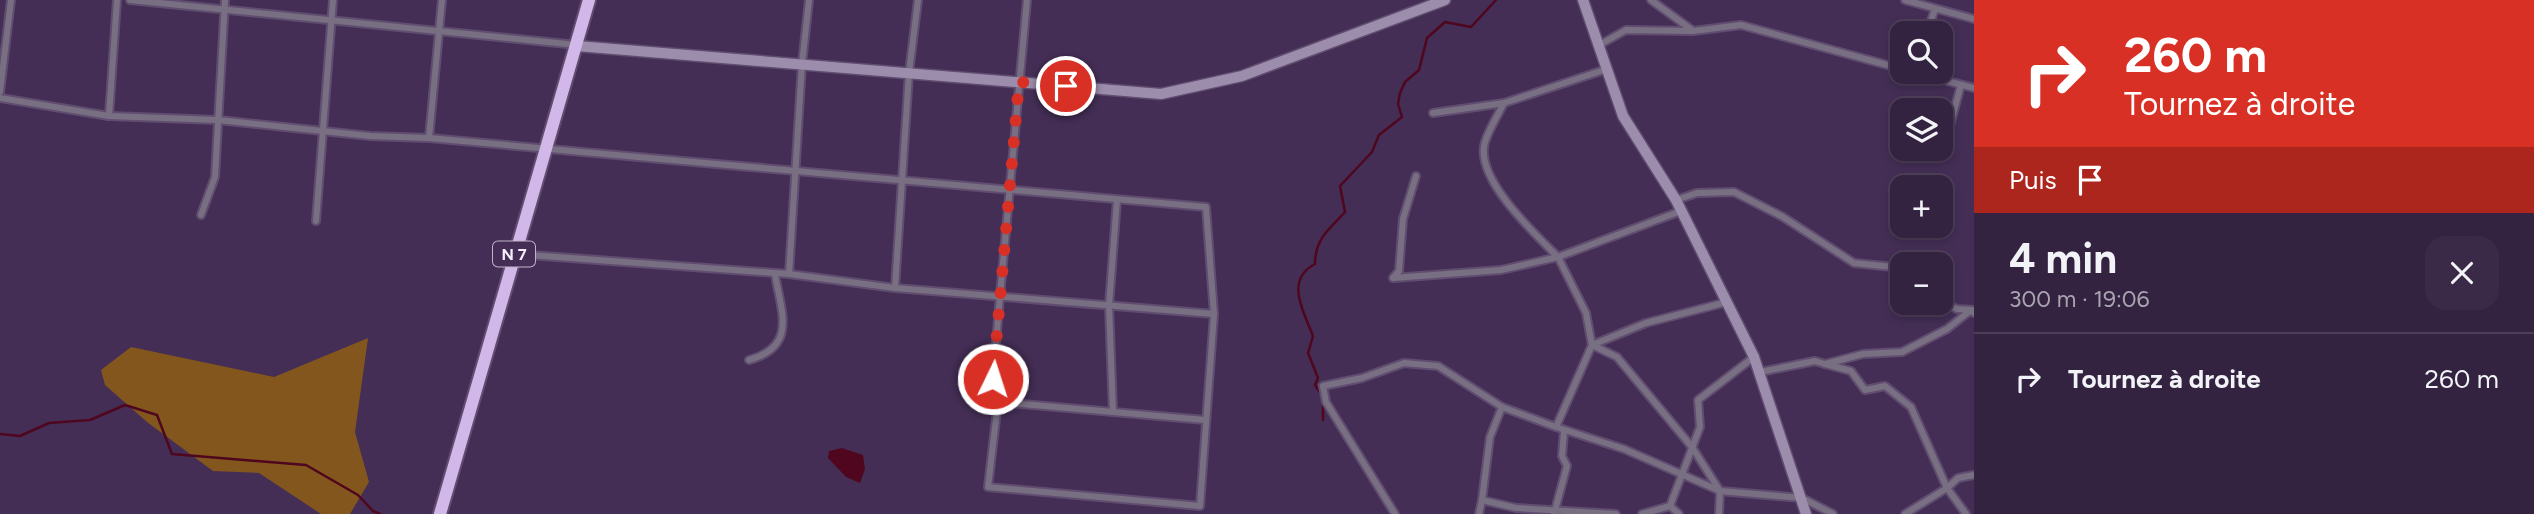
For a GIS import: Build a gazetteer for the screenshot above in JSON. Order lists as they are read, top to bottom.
{
  "streets": {
    "highway": ["N 7"]
  },
  "page": {
    "turn": ["260 m", "Tournez à droite"],
    "map_buttons": ["+", "−"],
    "then": "Puis",
    "heading": ["4 min", "300 m · 19:06"],
    "list": [
      {
        "name": "Tournez à droite",
        "value": "260 m"
      }
    ]
  }
}
